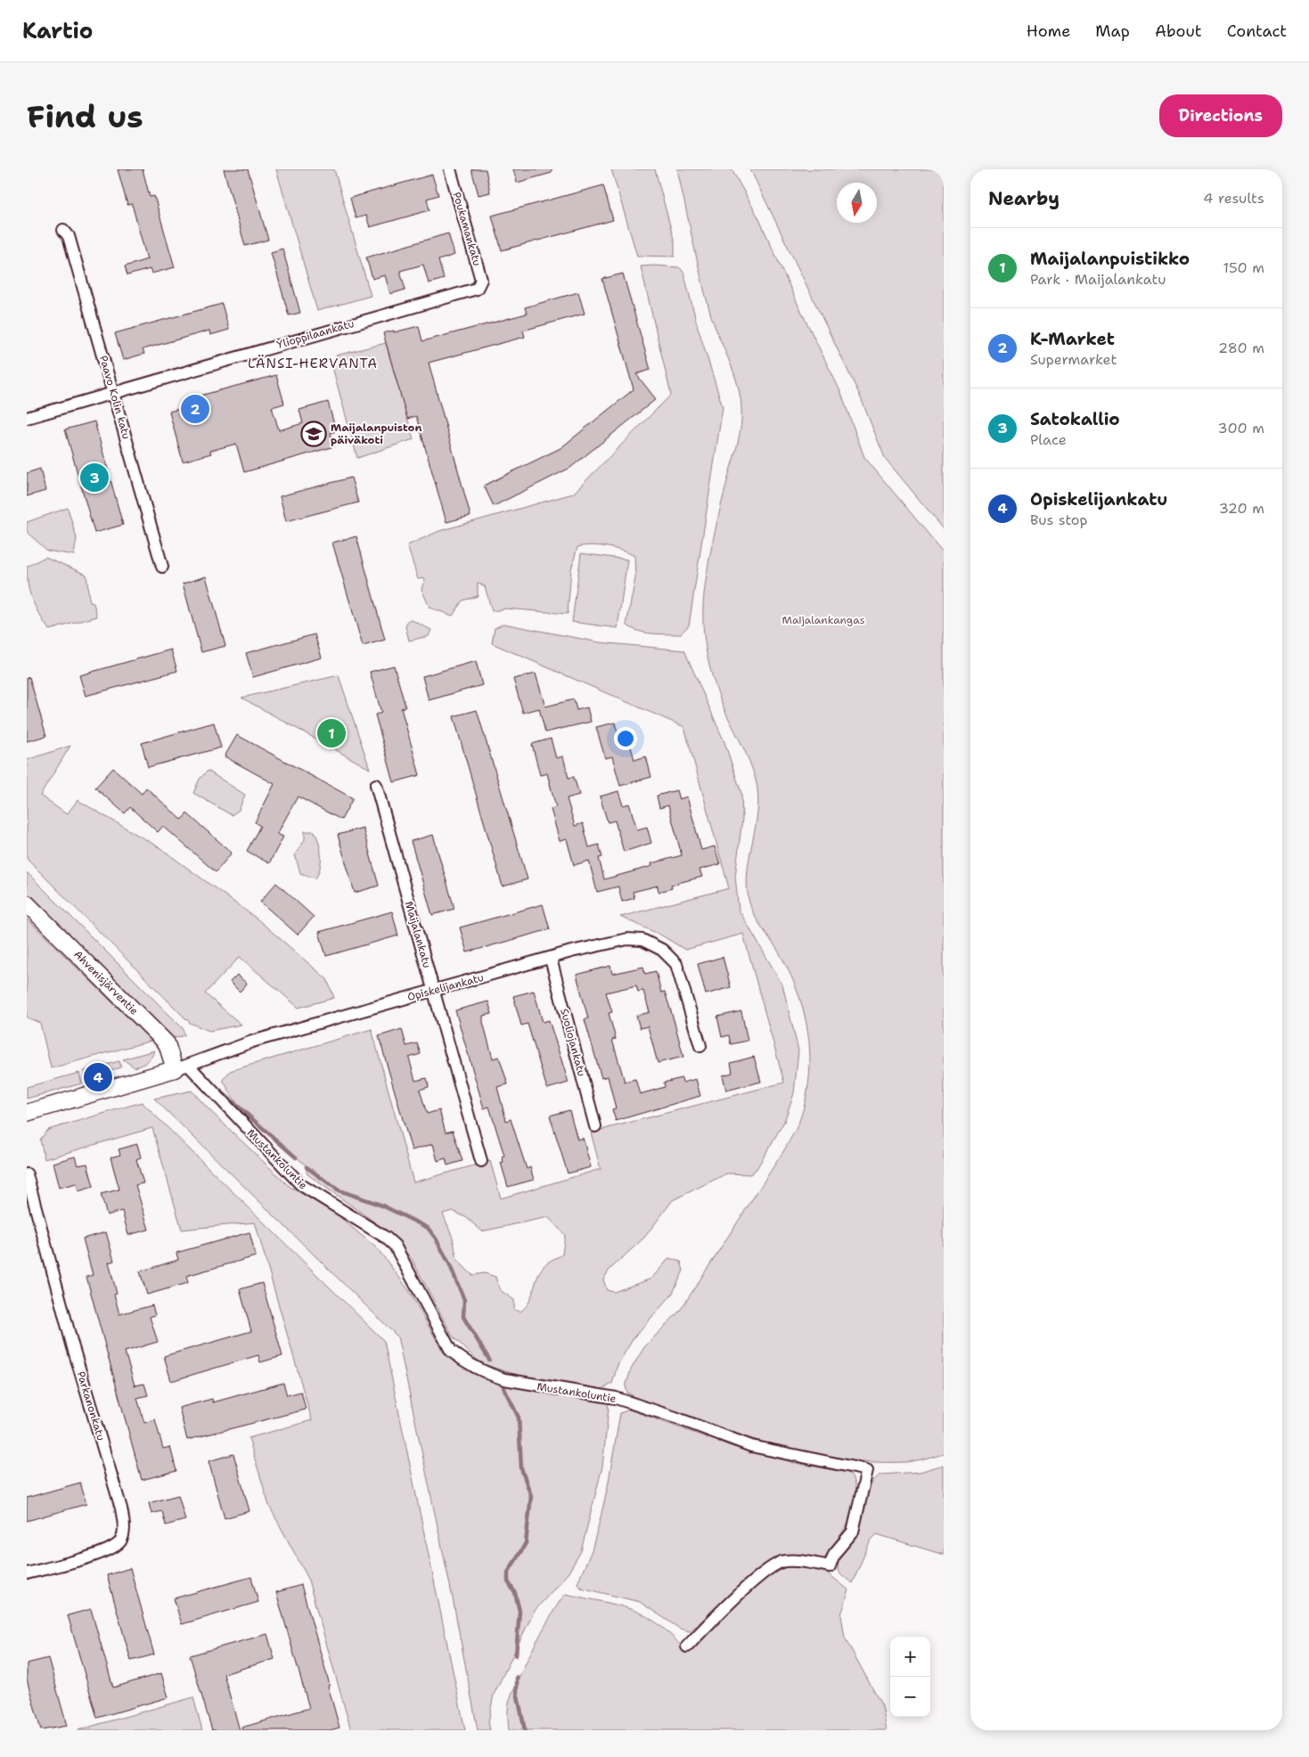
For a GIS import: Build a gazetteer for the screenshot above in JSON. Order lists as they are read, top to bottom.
{
  "streets": {
    "main road": ["Ahvenisjärventie", "Opiskelijankatu"],
    "street": [
      "Poukamankatu",
      "Ylioppilaankatu",
      "Paavo Kolin katu",
      "Maijalankatu",
      "Suoliojankatu",
      "Mustankoluntie",
      "Parkanonkatu"
    ]
  },
  "crossings": [
    ["Poukamankatu", "Ylioppilaankatu"],
    ["Ylioppilaankatu", "Paavo Kolin katu"],
    ["Maijalankatu", "Opiskelijankatu"],
    ["Ahvenisjärventie", "Opiskelijankatu"],
    ["Ahvenisjärventie", "Mustankoluntie"],
    ["Opiskelijankatu", "Suoliojankatu"],
    ["Opiskelijankatu", "Mustankoluntie"]
  ],
  "districts": ["LÄNSI-HERVANTA"],
  "parks": ["Maijalankangas"],
  "places": {
    "school or university": ["Maijalanpuiston päiväkoti"]
  },
  "north": "bottom",
  "page": {
    "header": "Kartio",
    "nav": [
      "Home",
      "Map",
      "About",
      "Contact"
    ],
    "buttons": "Directions",
    "title": "Find us",
    "heading": ["Nearby", "4 results"],
    "list": [
      {
        "mark": "1",
        "name": "Maijalanpuistikko",
        "note": "Park · Maijalankatu",
        "value": "150 m"
      },
      {
        "mark": "2",
        "name": "K-Market",
        "note": "Supermarket",
        "value": "280 m"
      },
      {
        "mark": "3",
        "name": "Satokallio",
        "note": "Place",
        "value": "300 m"
      },
      {
        "mark": "4",
        "name": "Opiskelijankatu",
        "note": "Bus stop",
        "value": "320 m"
      }
    ],
    "pins": [
      "2",
      "3",
      "1",
      "4"
    ],
    "map_buttons": ["+", "−"]
  }
}
